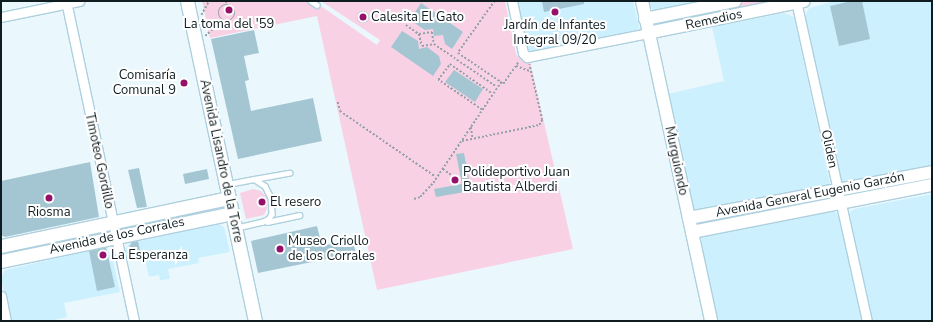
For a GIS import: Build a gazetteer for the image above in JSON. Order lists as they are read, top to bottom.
{
  "streets": {
    "main road": ["Avenida Lisandro de la Torre", "Avenida de los Corrales"],
    "street": [
      "Remedios",
      "Oliden",
      "Timoteo Gordillo",
      "Murguiondo",
      "Avenida General Eugenio Garzón"
    ]
  },
  "crossings": [
    ["Remedios", "Oliden"],
    ["Remedios", "Murguiondo"],
    ["Oliden", "Avenida General Eugenio Garzón"],
    ["Timoteo Gordillo", "Avenida de los Corrales"],
    ["Avenida Lisandro de la Torre", "Avenida de los Corrales"],
    ["Murguiondo", "Avenida General Eugenio Garzón"]
  ],
  "places": [
    "La toma del '59",
    "Jardín de Infantes Integral 09/20",
    "Calesita El Gato",
    "Comisaría Comunal 9",
    "Polideportivo Juan Bautista Alberdi",
    "Riosma",
    "El resero",
    "Museo Criollo de los Corrales",
    "La Esperanza"
  ]
}
